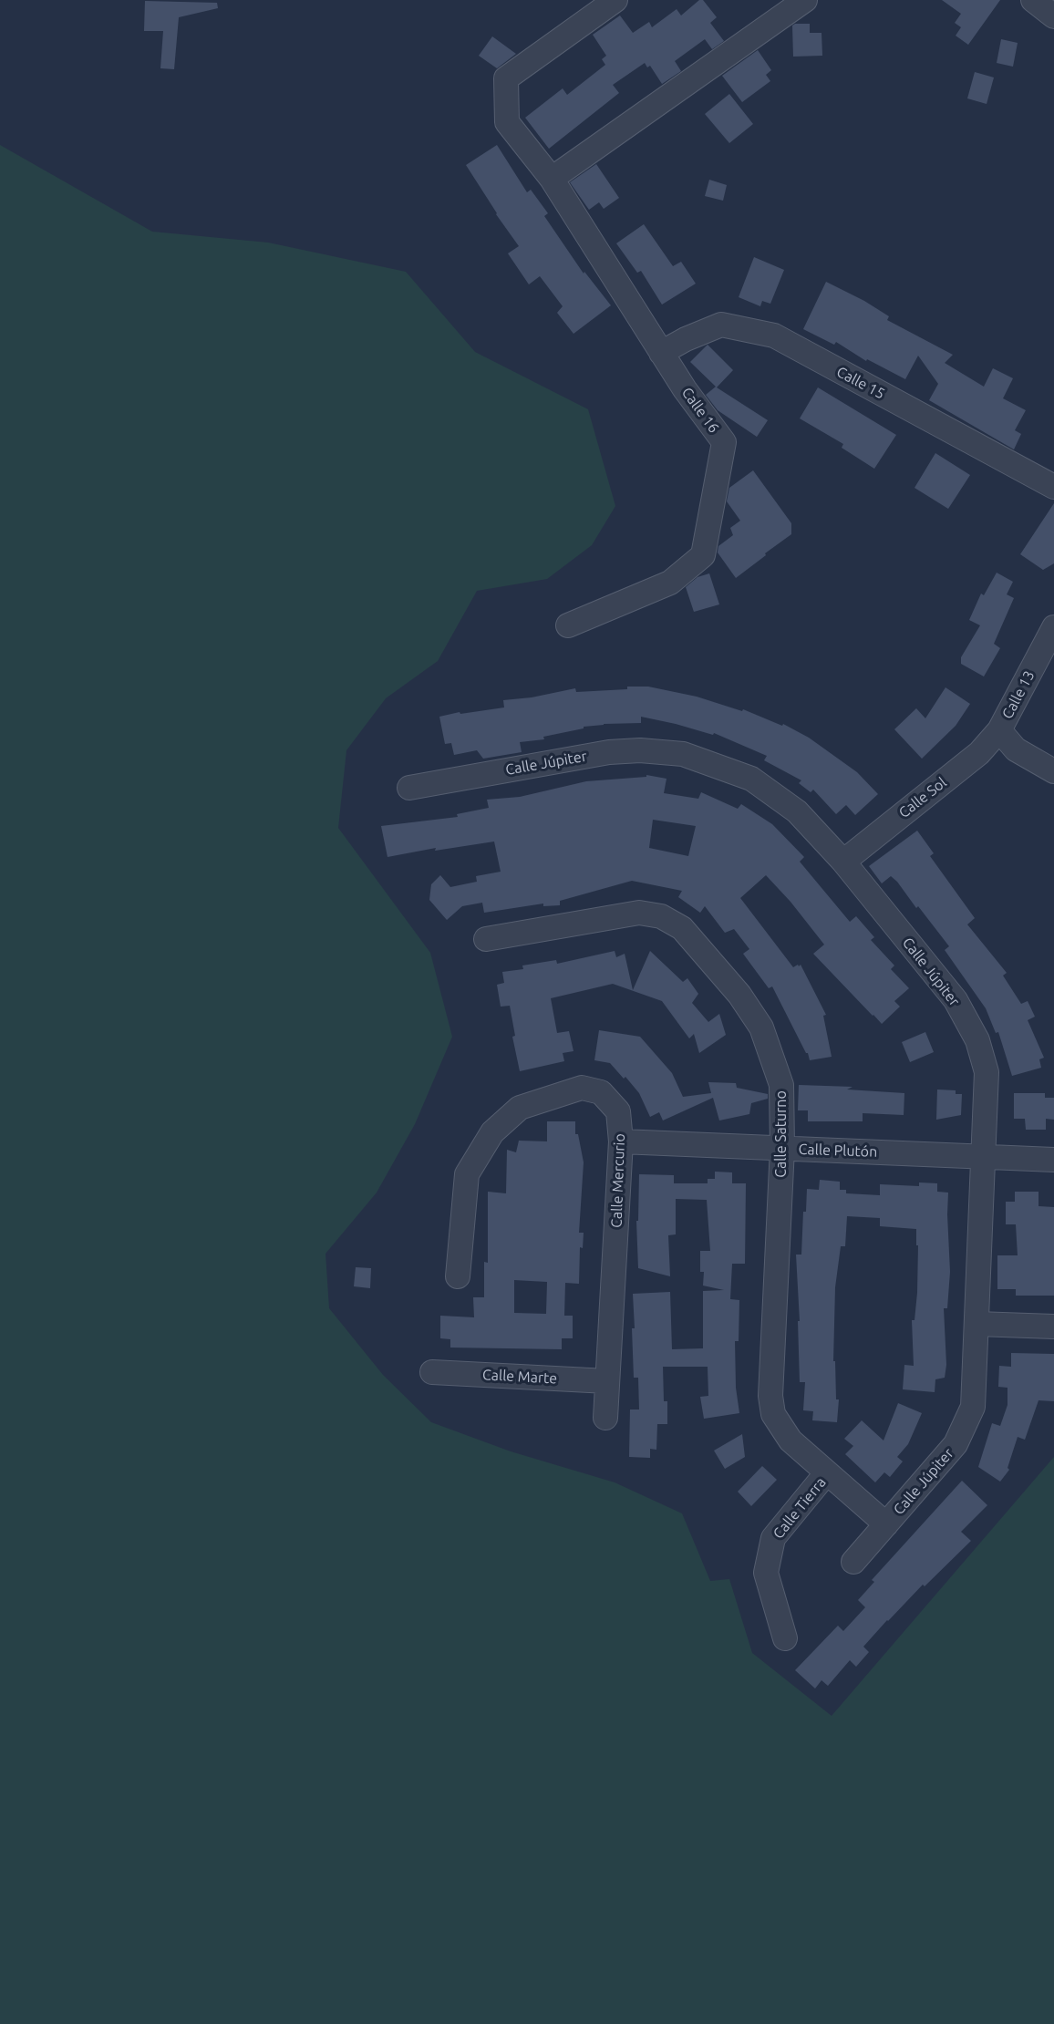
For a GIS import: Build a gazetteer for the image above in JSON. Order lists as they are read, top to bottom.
{
  "streets": {
    "street": [
      "Calle 15",
      "Calle 16",
      "Calle 13",
      "Calle Júpiter",
      "Calle Sol",
      "Calle Saturno",
      "Calle Plutón",
      "Calle Mercurio",
      "Calle Marte",
      "Calle Tierra"
    ]
  },
  "crossings": [
    ["Calle 15", "Calle 16"],
    ["Calle 13", "Calle Sol"],
    ["Calle Júpiter", "Calle Sol"],
    ["Calle Júpiter", "Calle Saturno"],
    ["Calle Júpiter", "Calle Plutón"],
    ["Calle Saturno", "Calle Plutón"],
    ["Calle Saturno", "Calle Tierra"],
    ["Calle Plutón", "Calle Mercurio"],
    ["Calle Mercurio", "Calle Marte"]
  ]
}
